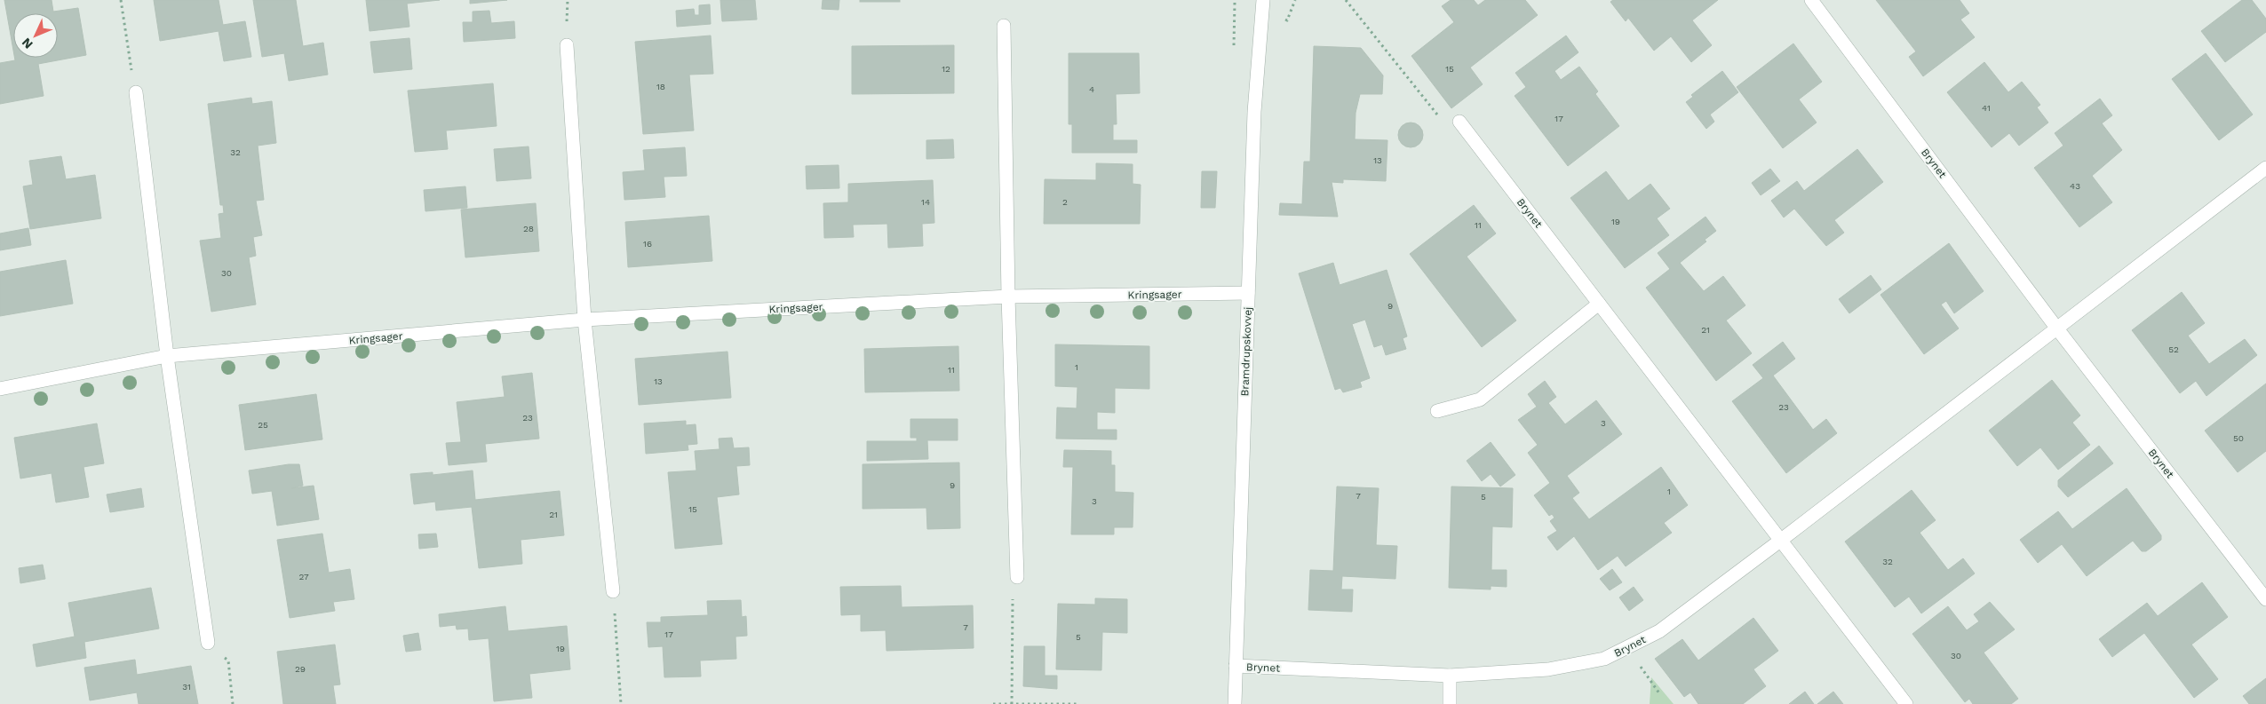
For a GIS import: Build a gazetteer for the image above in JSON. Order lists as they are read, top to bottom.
{
  "streets": {
    "street": ["Brynet", "Kringsager", "Bramdrupskovvej"]
  },
  "crossings": [
    ["Brynet", "Bramdrupskovvej"],
    ["Kringsager", "Bramdrupskovvej"]
  ],
  "house_numbers": [
    "12",
    "15",
    "18",
    "4",
    "41",
    "17",
    "32",
    "13",
    "43",
    "14",
    "2",
    "19",
    "11",
    "28",
    "16",
    "30",
    "9",
    "21",
    "52",
    "1",
    "11",
    "13",
    "23",
    "23",
    "3",
    "25",
    "50",
    "9",
    "1",
    "7",
    "5",
    "3",
    "15",
    "21",
    "32",
    "27",
    "7",
    "17",
    "5",
    "19",
    "30",
    "29",
    "31"
  ],
  "north": "bottom left"
}
